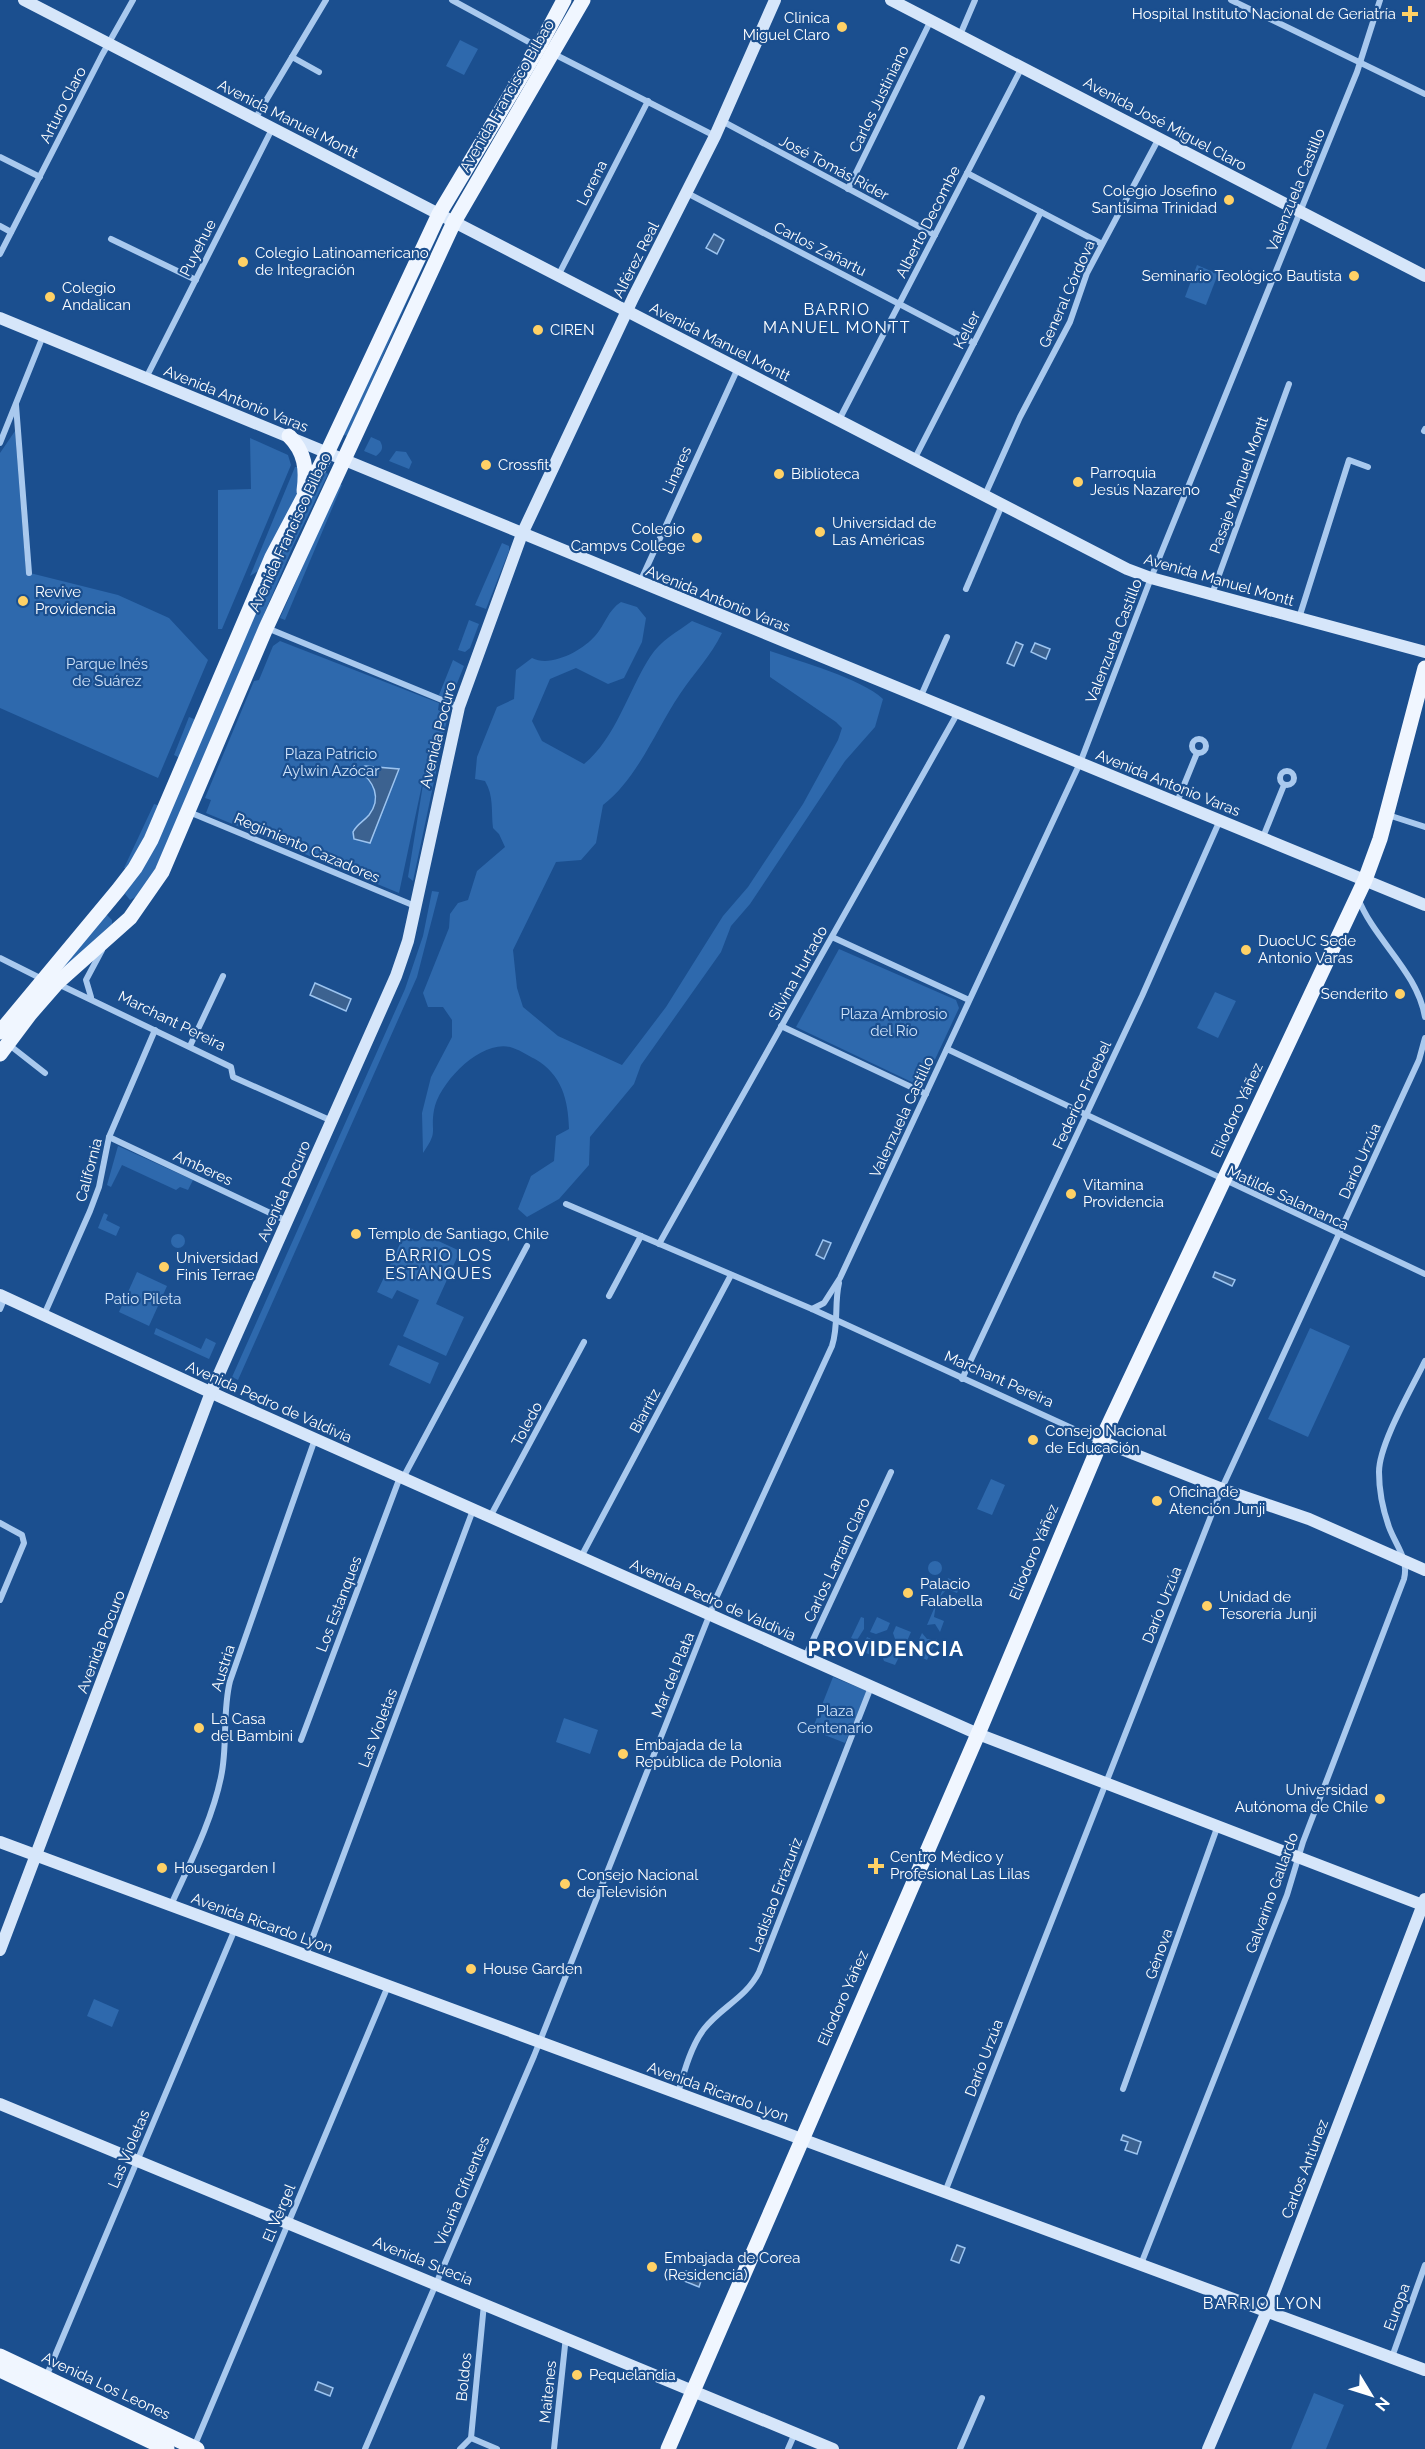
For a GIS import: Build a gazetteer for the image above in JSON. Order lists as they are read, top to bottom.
{
  "streets": {
    "main road": [
      "Avenida Francisco Bilbao",
      "Avenida Manuel Montt",
      "Avenida José Miguel Claro",
      "Alférez Real",
      "Avenida Antonio Varas",
      "Avenida Pocuro",
      "Marchant Pereira",
      "Eliodoro Yáñez",
      "Avenida Pedro de Valdivia",
      "Avenida Ricardo Lyon",
      "Carlos Antúnez",
      "Avenida Suecia",
      "Avenida Los Leones"
    ],
    "street": [
      "Carlos Justiniano",
      "Arturo Claro",
      "José Tomás Rider",
      "Lorena",
      "Valenzuela Castillo",
      "Alberto Decombe",
      "Puyehue",
      "Carlos Zañartu",
      "General Córdova",
      "Keller",
      "Linares",
      "Pasaje Manuel Montt",
      "Regimiento Cazadores",
      "Silvina Hurtado",
      "Federico Froebel",
      "Darío Urzúa",
      "Amberes",
      "California",
      "Matilde Salamanca",
      "Biarritz",
      "Toledo",
      "Carlos Larraín Claro",
      "Los Estanques",
      "Austria",
      "Mar del Plata",
      "Las Violetas",
      "Galvarino Gallardo",
      "Ladislao Errázuriz",
      "Génova",
      "Vicuña Cifuentes",
      "El Vergel",
      "Europa",
      "Boldos",
      "Maitenes"
    ]
  },
  "crossings": [
    ["Avenida Francisco Bilbao", "Avenida Manuel Montt"],
    ["Avenida Francisco Bilbao", "Avenida Antonio Varas"],
    ["Avenida Francisco Bilbao", "Regimiento Cazadores"],
    ["Avenida Francisco Bilbao", "Marchant Pereira"],
    ["Carlos Justiniano", "Avenida José Miguel Claro"],
    ["Carlos Justiniano", "José Tomás Rider"],
    ["Arturo Claro", "Avenida Manuel Montt"],
    ["Avenida Manuel Montt", "Lorena"],
    ["Avenida Manuel Montt", "Valenzuela Castillo"],
    ["Avenida Manuel Montt", "Alberto Decombe"],
    ["Avenida Manuel Montt", "Puyehue"],
    ["Avenida Manuel Montt", "Alférez Real"],
    ["Avenida Manuel Montt", "General Córdova"],
    ["Avenida Manuel Montt", "Keller"],
    ["Avenida Manuel Montt", "Linares"],
    ["Avenida Manuel Montt", "Pasaje Manuel Montt"],
    ["Avenida José Miguel Claro", "Valenzuela Castillo"],
    ["Avenida José Miguel Claro", "Alberto Decombe"],
    ["Avenida José Miguel Claro", "General Córdova"],
    ["José Tomás Rider", "Alberto Decombe"],
    ["José Tomás Rider", "Alférez Real"],
    ["Valenzuela Castillo", "Avenida Antonio Varas"],
    ["Valenzuela Castillo", "Marchant Pereira"],
    ["Valenzuela Castillo", "Matilde Salamanca"],
    ["Valenzuela Castillo", "Mar del Plata"],
    ["Alberto Decombe", "Carlos Zañartu"],
    ["Puyehue", "Avenida Antonio Varas"],
    ["Carlos Zañartu", "Alférez Real"],
    ["Carlos Zañartu", "Keller"],
    ["Alférez Real", "Avenida Antonio Varas"],
    ["Alférez Real", "Avenida Pocuro"],
    ["Avenida Antonio Varas", "Linares"],
    ["Avenida Antonio Varas", "Avenida Pocuro"],
    ["Avenida Antonio Varas", "Silvina Hurtado"],
    ["Avenida Antonio Varas", "Federico Froebel"],
    ["Avenida Antonio Varas", "Eliodoro Yáñez"],
    ["Avenida Pocuro", "Regimiento Cazadores"],
    ["Avenida Pocuro", "Marchant Pereira"],
    ["Avenida Pocuro", "Amberes"],
    ["Avenida Pocuro", "Avenida Pedro de Valdivia"],
    ["Avenida Pocuro", "Avenida Ricardo Lyon"],
    ["Silvina Hurtado", "Marchant Pereira"],
    ["Marchant Pereira", "Federico Froebel"],
    ["Marchant Pereira", "Eliodoro Yáñez"],
    ["Marchant Pereira", "Darío Urzúa"],
    ["Marchant Pereira", "California"],
    ["Marchant Pereira", "Biarritz"],
    ["Marchant Pereira", "Mar del Plata"],
    ["Marchant Pereira", "Galvarino Gallardo"],
    ["Federico Froebel", "Matilde Salamanca"],
    ["Eliodoro Yáñez", "Matilde Salamanca"],
    ["Eliodoro Yáñez", "Avenida Pedro de Valdivia"],
    ["Eliodoro Yáñez", "Avenida Ricardo Lyon"],
    ["Eliodoro Yáñez", "Avenida Suecia"],
    ["Darío Urzúa", "Matilde Salamanca"],
    ["Darío Urzúa", "Avenida Pedro de Valdivia"],
    ["Darío Urzúa", "Avenida Ricardo Lyon"],
    ["Amberes", "California"],
    ["California", "Avenida Pedro de Valdivia"],
    ["Avenida Pedro de Valdivia", "Biarritz"],
    ["Avenida Pedro de Valdivia", "Toledo"],
    ["Avenida Pedro de Valdivia", "Carlos Larraín Claro"],
    ["Avenida Pedro de Valdivia", "Los Estanques"],
    ["Avenida Pedro de Valdivia", "Austria"],
    ["Avenida Pedro de Valdivia", "Mar del Plata"],
    ["Avenida Pedro de Valdivia", "Las Violetas"],
    ["Avenida Pedro de Valdivia", "Galvarino Gallardo"],
    ["Avenida Pedro de Valdivia", "Ladislao Errázuriz"],
    ["Avenida Pedro de Valdivia", "Génova"],
    ["Avenida Pedro de Valdivia", "Carlos Antúnez"],
    ["Austria", "Avenida Ricardo Lyon"],
    ["Mar del Plata", "Avenida Ricardo Lyon"],
    ["Mar del Plata", "Vicuña Cifuentes"],
    ["Las Violetas", "Avenida Ricardo Lyon"],
    ["Las Violetas", "Avenida Suecia"],
    ["Las Violetas", "Avenida Los Leones"],
    ["Galvarino Gallardo", "Avenida Ricardo Lyon"],
    ["Ladislao Errázuriz", "Avenida Ricardo Lyon"],
    ["Avenida Ricardo Lyon", "Carlos Antúnez"],
    ["Avenida Ricardo Lyon", "Vicuña Cifuentes"],
    ["Avenida Ricardo Lyon", "El Vergel"],
    ["Avenida Ricardo Lyon", "Europa"],
    ["Vicuña Cifuentes", "Avenida Suecia"],
    ["El Vergel", "Avenida Suecia"],
    ["El Vergel", "Avenida Los Leones"],
    ["Avenida Suecia", "Boldos"],
    ["Avenida Suecia", "Maitenes"]
  ],
  "districts": [
    "BARRIO MANUEL MONTT",
    "BARRIO LOS ESTANQUES",
    "PROVIDENCIA",
    "BARRIO LYON"
  ],
  "parks": [
    "Parque Inés de Suárez",
    "Plaza Patricio Aylwin Azócar",
    "Plaza Ambrosio del Río",
    "Patio Pileta",
    "Plaza Centenario"
  ],
  "places": {
    "health": ["Hospital Instituto Nacional de Geriatría", "Centro Médico y Profesional Las Lilas"],
    "other": [
      "Clinica Miguel Claro",
      "Colegio Josefino Santisima Trinidad",
      "Colegio Latinoamericano de Integración",
      "Seminario Teológico Bautista",
      "Colegio Andalican",
      "CIREN",
      "Crossfit",
      "Biblioteca",
      "Parroquia Jesús Nazareno",
      "Universidad de Las Américas",
      "Colegio Campvs College",
      "Revive Providencia",
      "DuocUC Sede Antonio Varas",
      "Senderito",
      "Vitamina Providencia",
      "Templo de Santiago, Chile",
      "Universidad Finis Terrae",
      "Consejo Nacional de Educación",
      "Oficina de Atención Junji",
      "Palacio Falabella",
      "Unidad de Tesorería Junji",
      "La Casa del Bambini",
      "Embajada de la República de Polonia",
      "Universidad Autónoma de Chile",
      "Housegarden I",
      "Consejo Nacional de Televisión",
      "House Garden",
      "Embajada de Corea (Residencia)",
      "Pequelandia"
    ]
  },
  "north": "bottom right"
}
